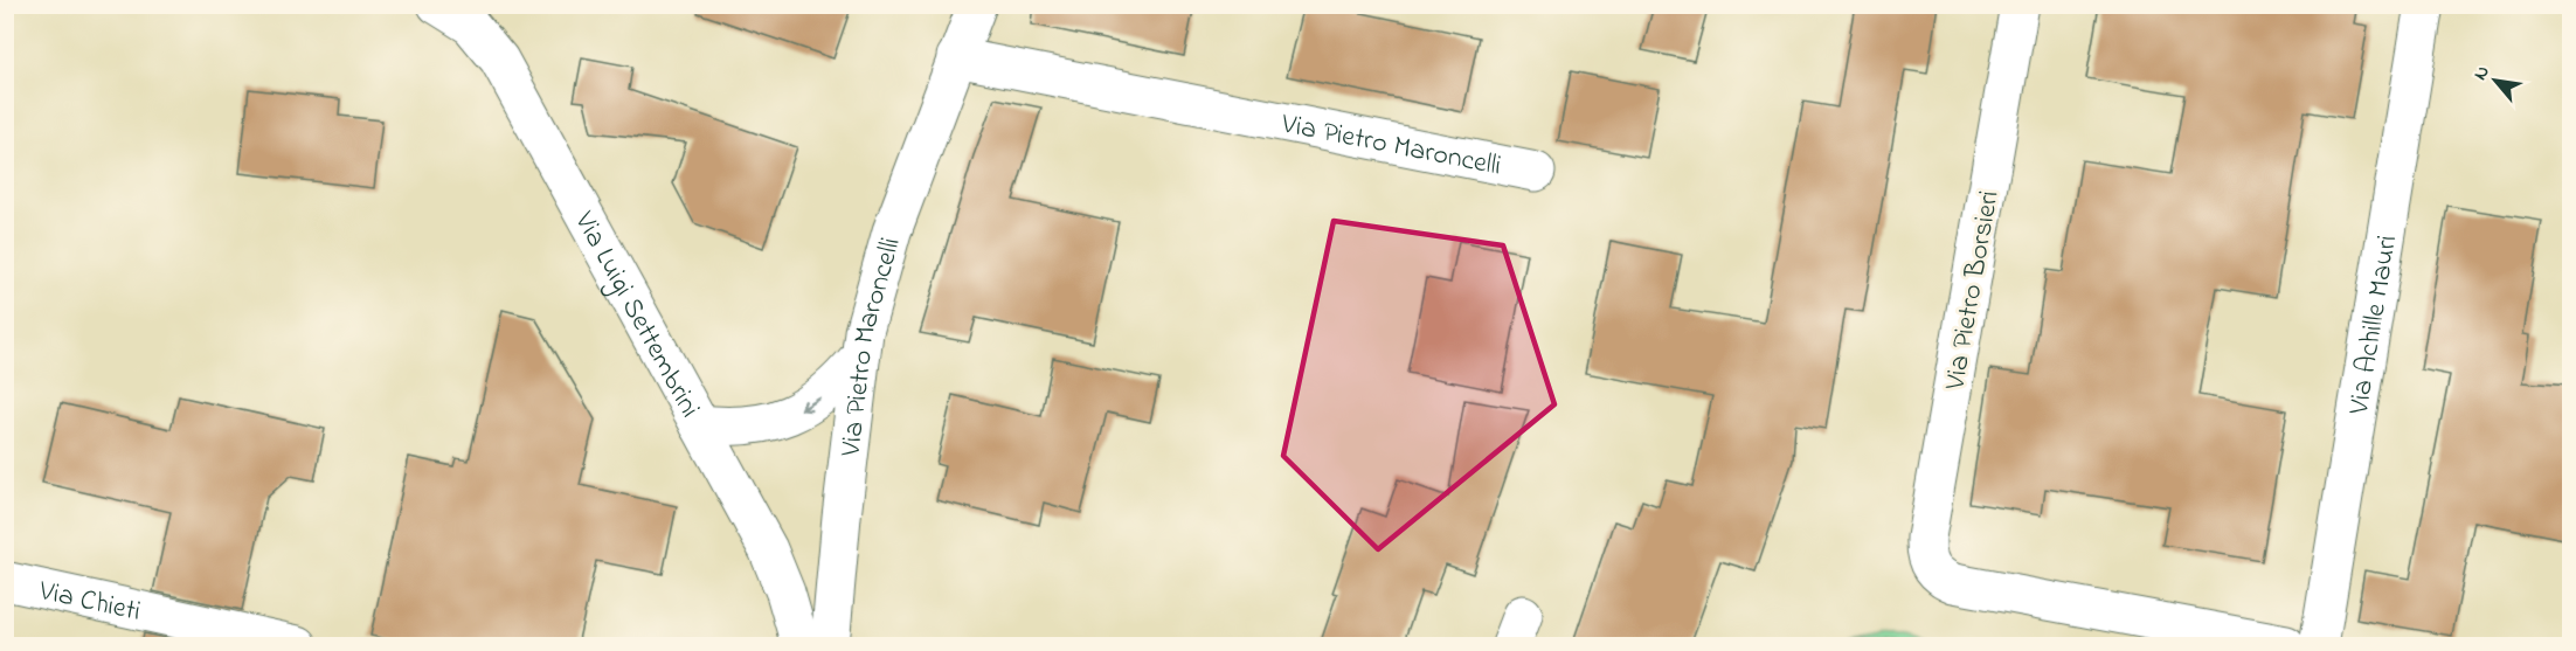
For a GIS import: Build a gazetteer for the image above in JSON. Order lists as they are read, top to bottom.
{
  "streets": {
    "street": [
      "Via Pietro Maroncelli",
      "Via Pietro Borsieri",
      "Via Luigi Settembrini",
      "Via Achille Mauri",
      "Via Chieti"
    ]
  },
  "north": "top left"
}
